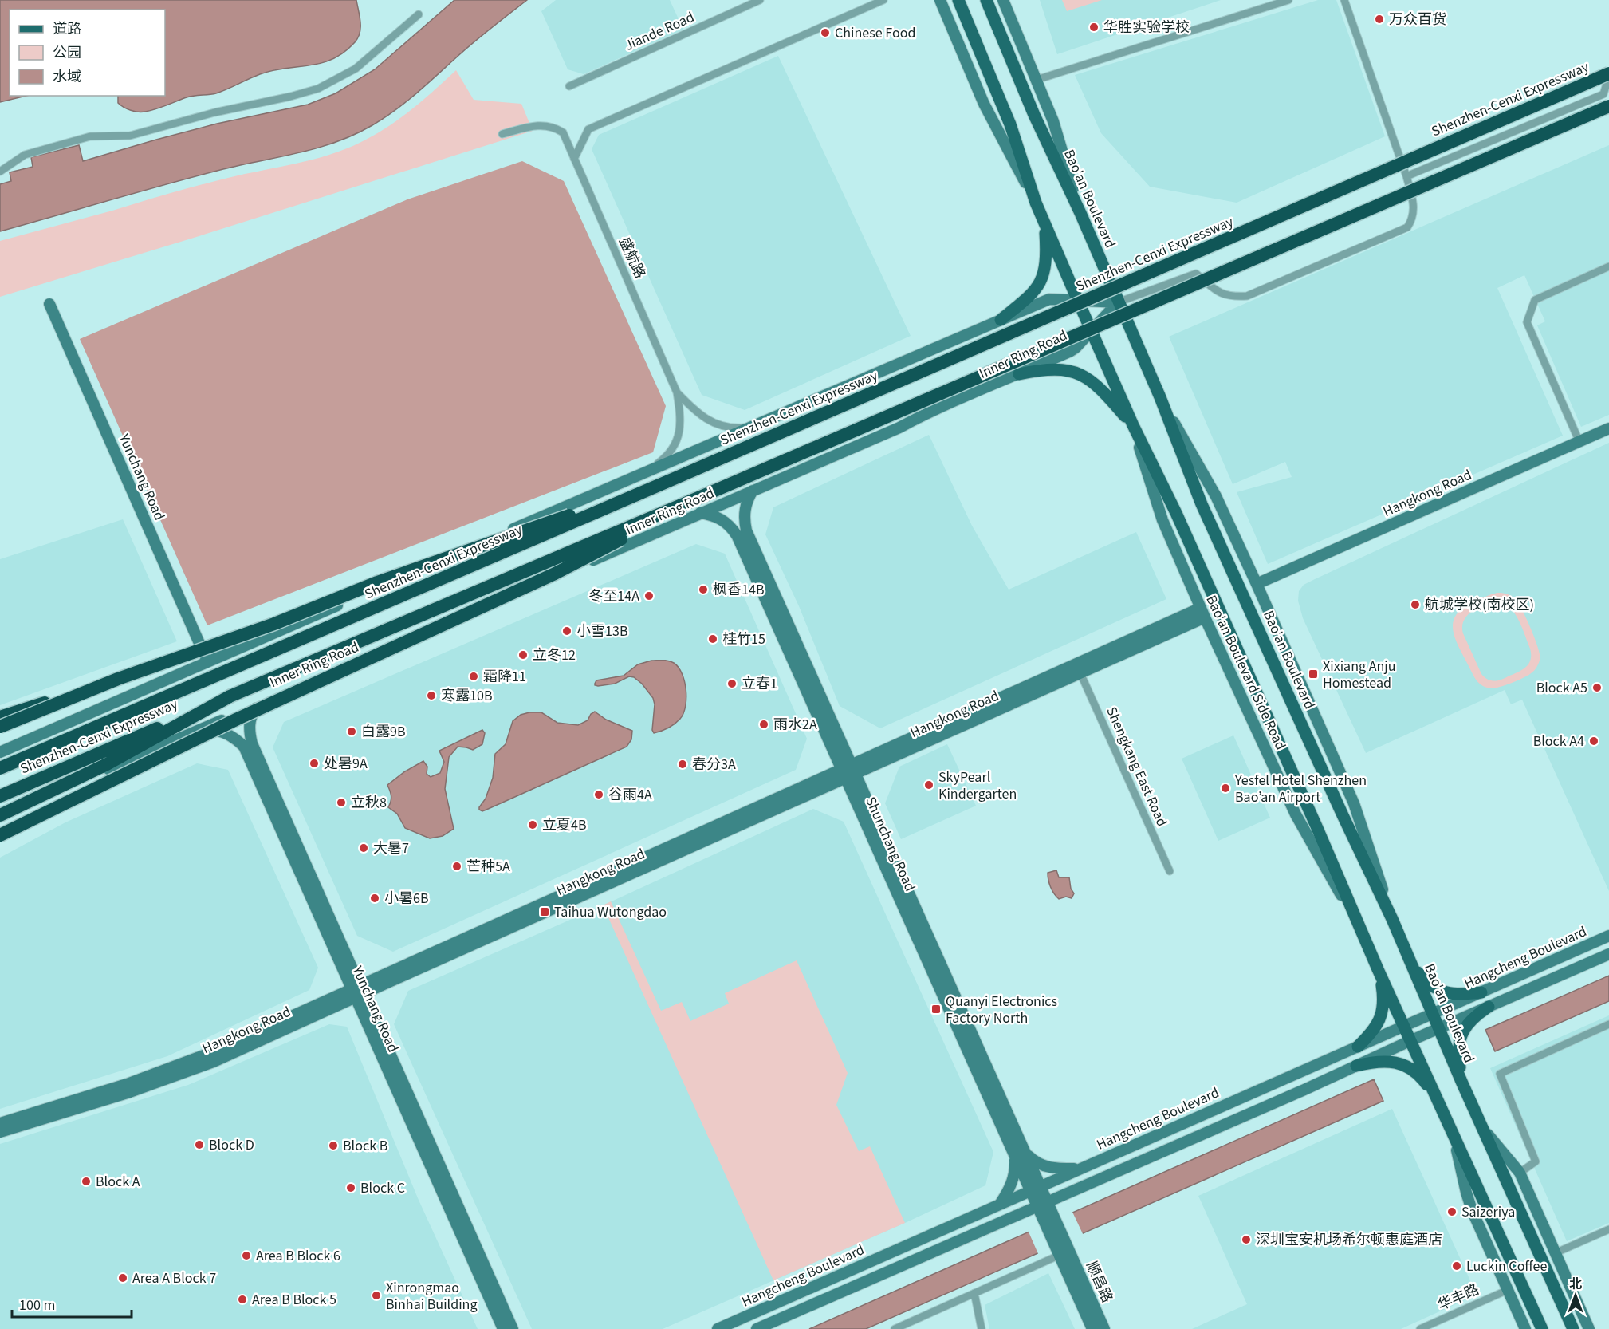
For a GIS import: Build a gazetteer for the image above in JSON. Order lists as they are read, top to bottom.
{
  "streets": {
    "highway": ["Shenzhen-Cenxi Expressway"],
    "main road": [
      "Bao'an Boulevard",
      "Inner Ring Road",
      "Yunchang Road",
      "Hangkong Road",
      "Bao'an Boulevard Side Road",
      "Shunchang Road",
      "Hangcheng Boulevard",
      "顺昌路"
    ],
    "street": [
      "Jiande Road",
      "盛航路",
      "Shengkang East Road",
      "华丰路"
    ]
  },
  "crossings": [
    ["Bao'an Boulevard", "Inner Ring Road"],
    ["Bao'an Boulevard", "Hangcheng Boulevard"],
    ["Inner Ring Road", "Yunchang Road"],
    ["Inner Ring Road", "Shunchang Road"],
    ["Yunchang Road", "Hangkong Road"],
    ["Hangkong Road", "Bao'an Boulevard Side Road"],
    ["Hangkong Road", "Shengkang East Road"],
    ["Hangkong Road", "Shunchang Road"],
    ["Shunchang Road", "Hangcheng Boulevard"],
    ["Shunchang Road", "顺昌路"]
  ],
  "places": {
    "other": [
      "万众百货",
      "华胜实验学校",
      "Chinese Food",
      "枫香14B",
      "冬至14A",
      "航城学校(南校区)",
      "小雪13B",
      "桂竹15",
      "立冬12",
      "霜降11",
      "立春1",
      "Block A5",
      "寒露10B",
      "雨水2A",
      "白露9B",
      "Block A4",
      "处暑9A",
      "春分3A",
      "SkyPearl Kindergarten",
      "Yesfel Hotel Shenzhen Bao’an Airport",
      "谷雨4A",
      "立秋8",
      "立夏4B",
      "大暑7",
      "芒种5A",
      "小暑6B",
      "Block D",
      "Block B",
      "Block A",
      "Block C",
      "Saizeriya",
      "深圳宝安机场希尔顿惠庭酒店",
      "Area B Block 6",
      "Luckin Coffee",
      "Area A Block 7",
      "Xinrongmao Binhai Building",
      "Area B Block 5"
    ],
    "transit": ["Xixiang Anju Homestead", "Taihua Wutongdao", "Quanyi Electronics Factory North"]
  },
  "legend": ["道路", "公园", "水域"],
  "scale_bar": "100 m",
  "north": "top"
}
